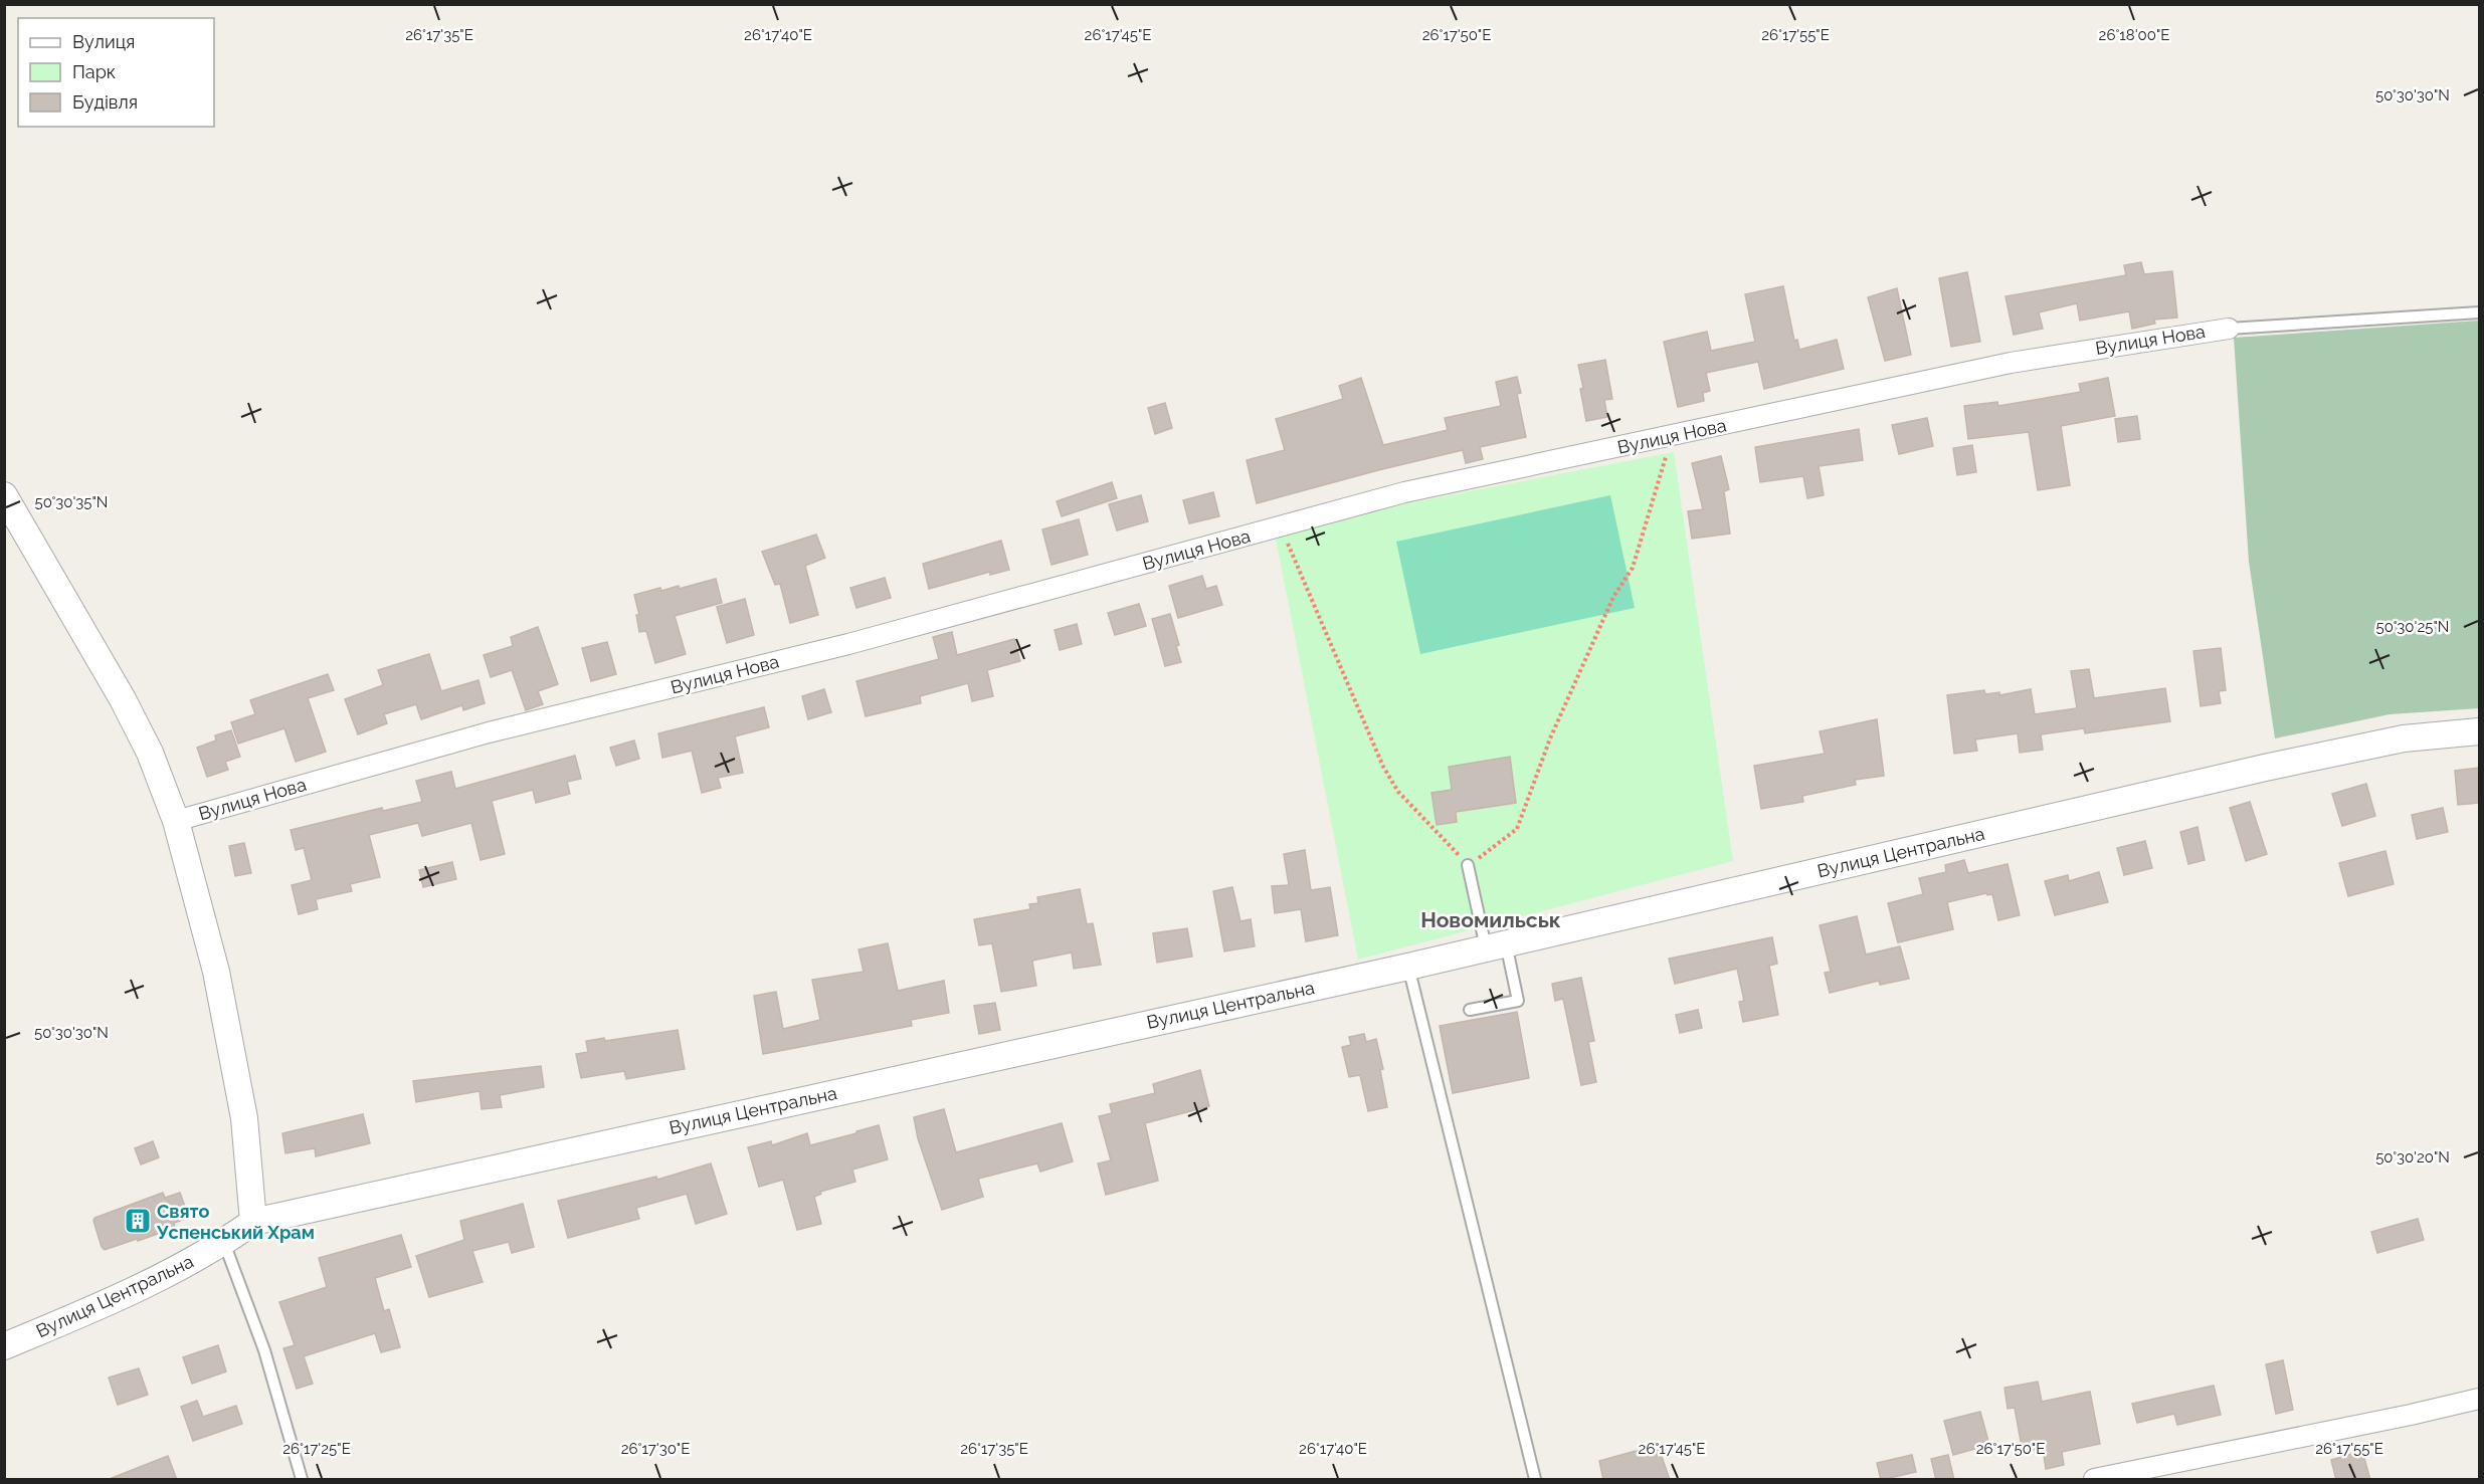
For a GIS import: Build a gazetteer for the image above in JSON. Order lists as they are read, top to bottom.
{
  "streets": {
    "street": ["Вулиця Нова", "Вулиця Центральна"]
  },
  "districts": ["Новомильськ"],
  "places": {
    "building": ["Свято Успенський Храм"]
  },
  "legend": ["Вулиця", "Парк", "Будівля"],
  "coordinates": [
    "26°17'35\"E",
    "26°17'40\"E",
    "26°17'45\"E",
    "26°17'50\"E",
    "26°17'55\"E",
    "26°18'00\"E",
    "50°30'30\"N",
    "50°30'35\"N",
    "50°30'25\"N",
    "50°30'20\"N",
    "26°17'25\"E",
    "26°17'30\"E"
  ]
}
